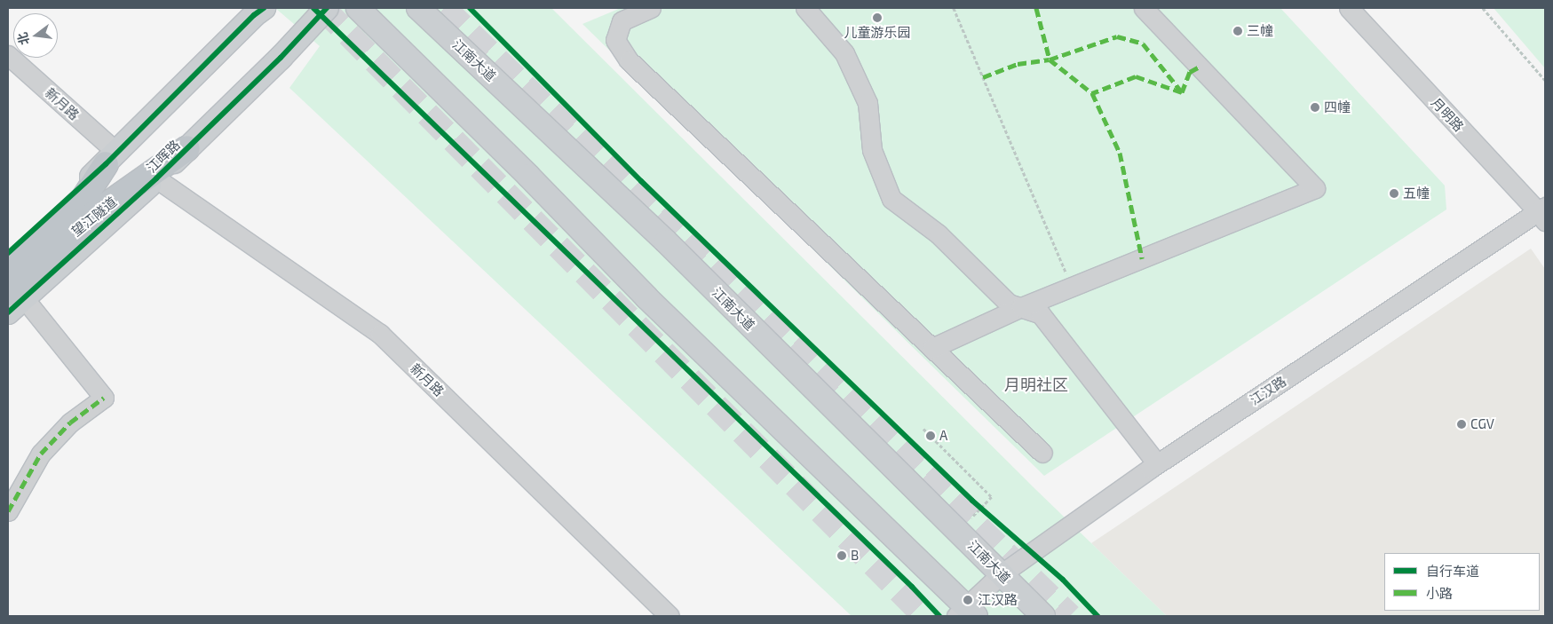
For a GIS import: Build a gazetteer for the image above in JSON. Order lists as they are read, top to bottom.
{
  "streets": {
    "highway": ["望江隧道"],
    "main road": ["江南大道", "江晖路"],
    "street": ["新月路", "月明路", "江汉路"]
  },
  "crossings": [
    ["江南大道", "江汉路"],
    ["新月路", "江晖路"],
    ["新月路", "望江隧道"],
    ["月明路", "江汉路"],
    ["江晖路", "望江隧道"]
  ],
  "districts": ["月明社区"],
  "places": [
    "儿童游乐园",
    "三幢",
    "四幢",
    "五幢",
    "CGV",
    "A",
    "B",
    "江汉路"
  ],
  "legend": ["自行车道", "小路"],
  "north": "left"
}
